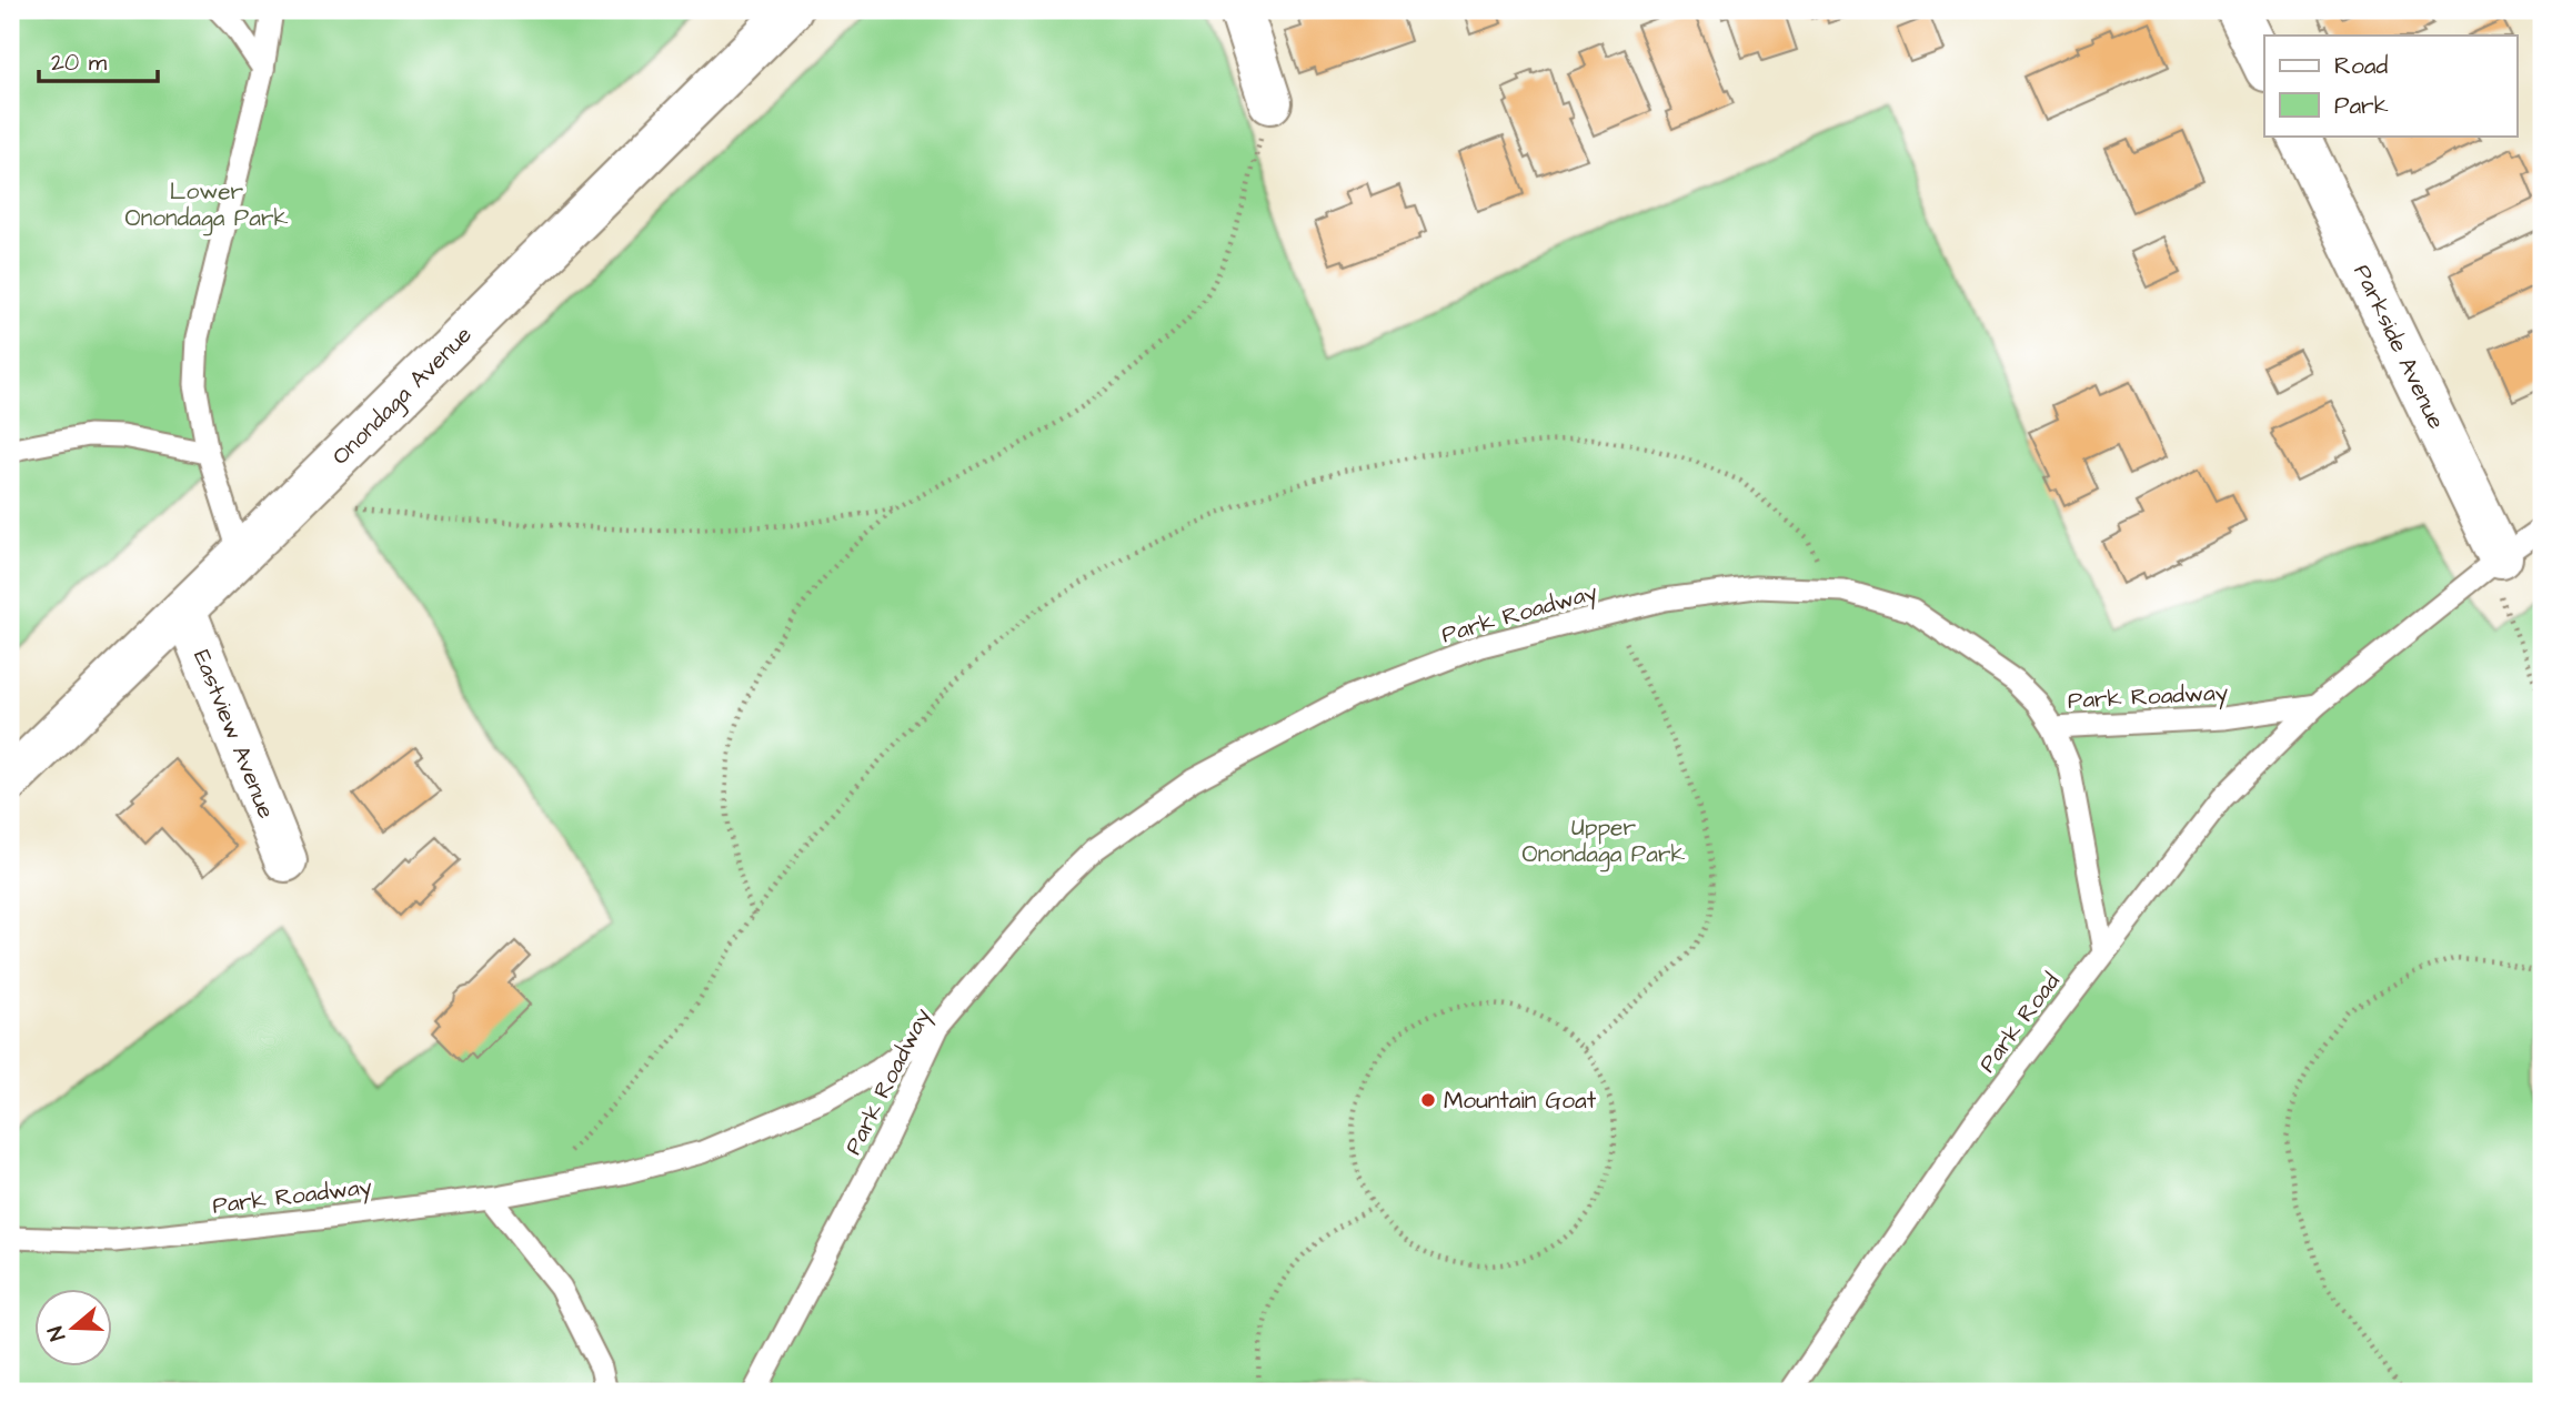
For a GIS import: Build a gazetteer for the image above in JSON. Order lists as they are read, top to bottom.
{
  "streets": {
    "street": ["Parkside Avenue", "Onondaga Avenue", "Eastview Avenue"],
    "lane": ["Park Roadway", "Park Road"]
  },
  "crossings": [
    ["Onondaga Avenue", "Eastview Avenue"],
    ["Park Roadway", "Park Road"]
  ],
  "parks": ["Lower Onondaga Park", "Upper Onondaga Park"],
  "places": ["Mountain Goat"],
  "legend": ["Road", "Park"],
  "scale_bar": "20 m",
  "north": "left"
}
